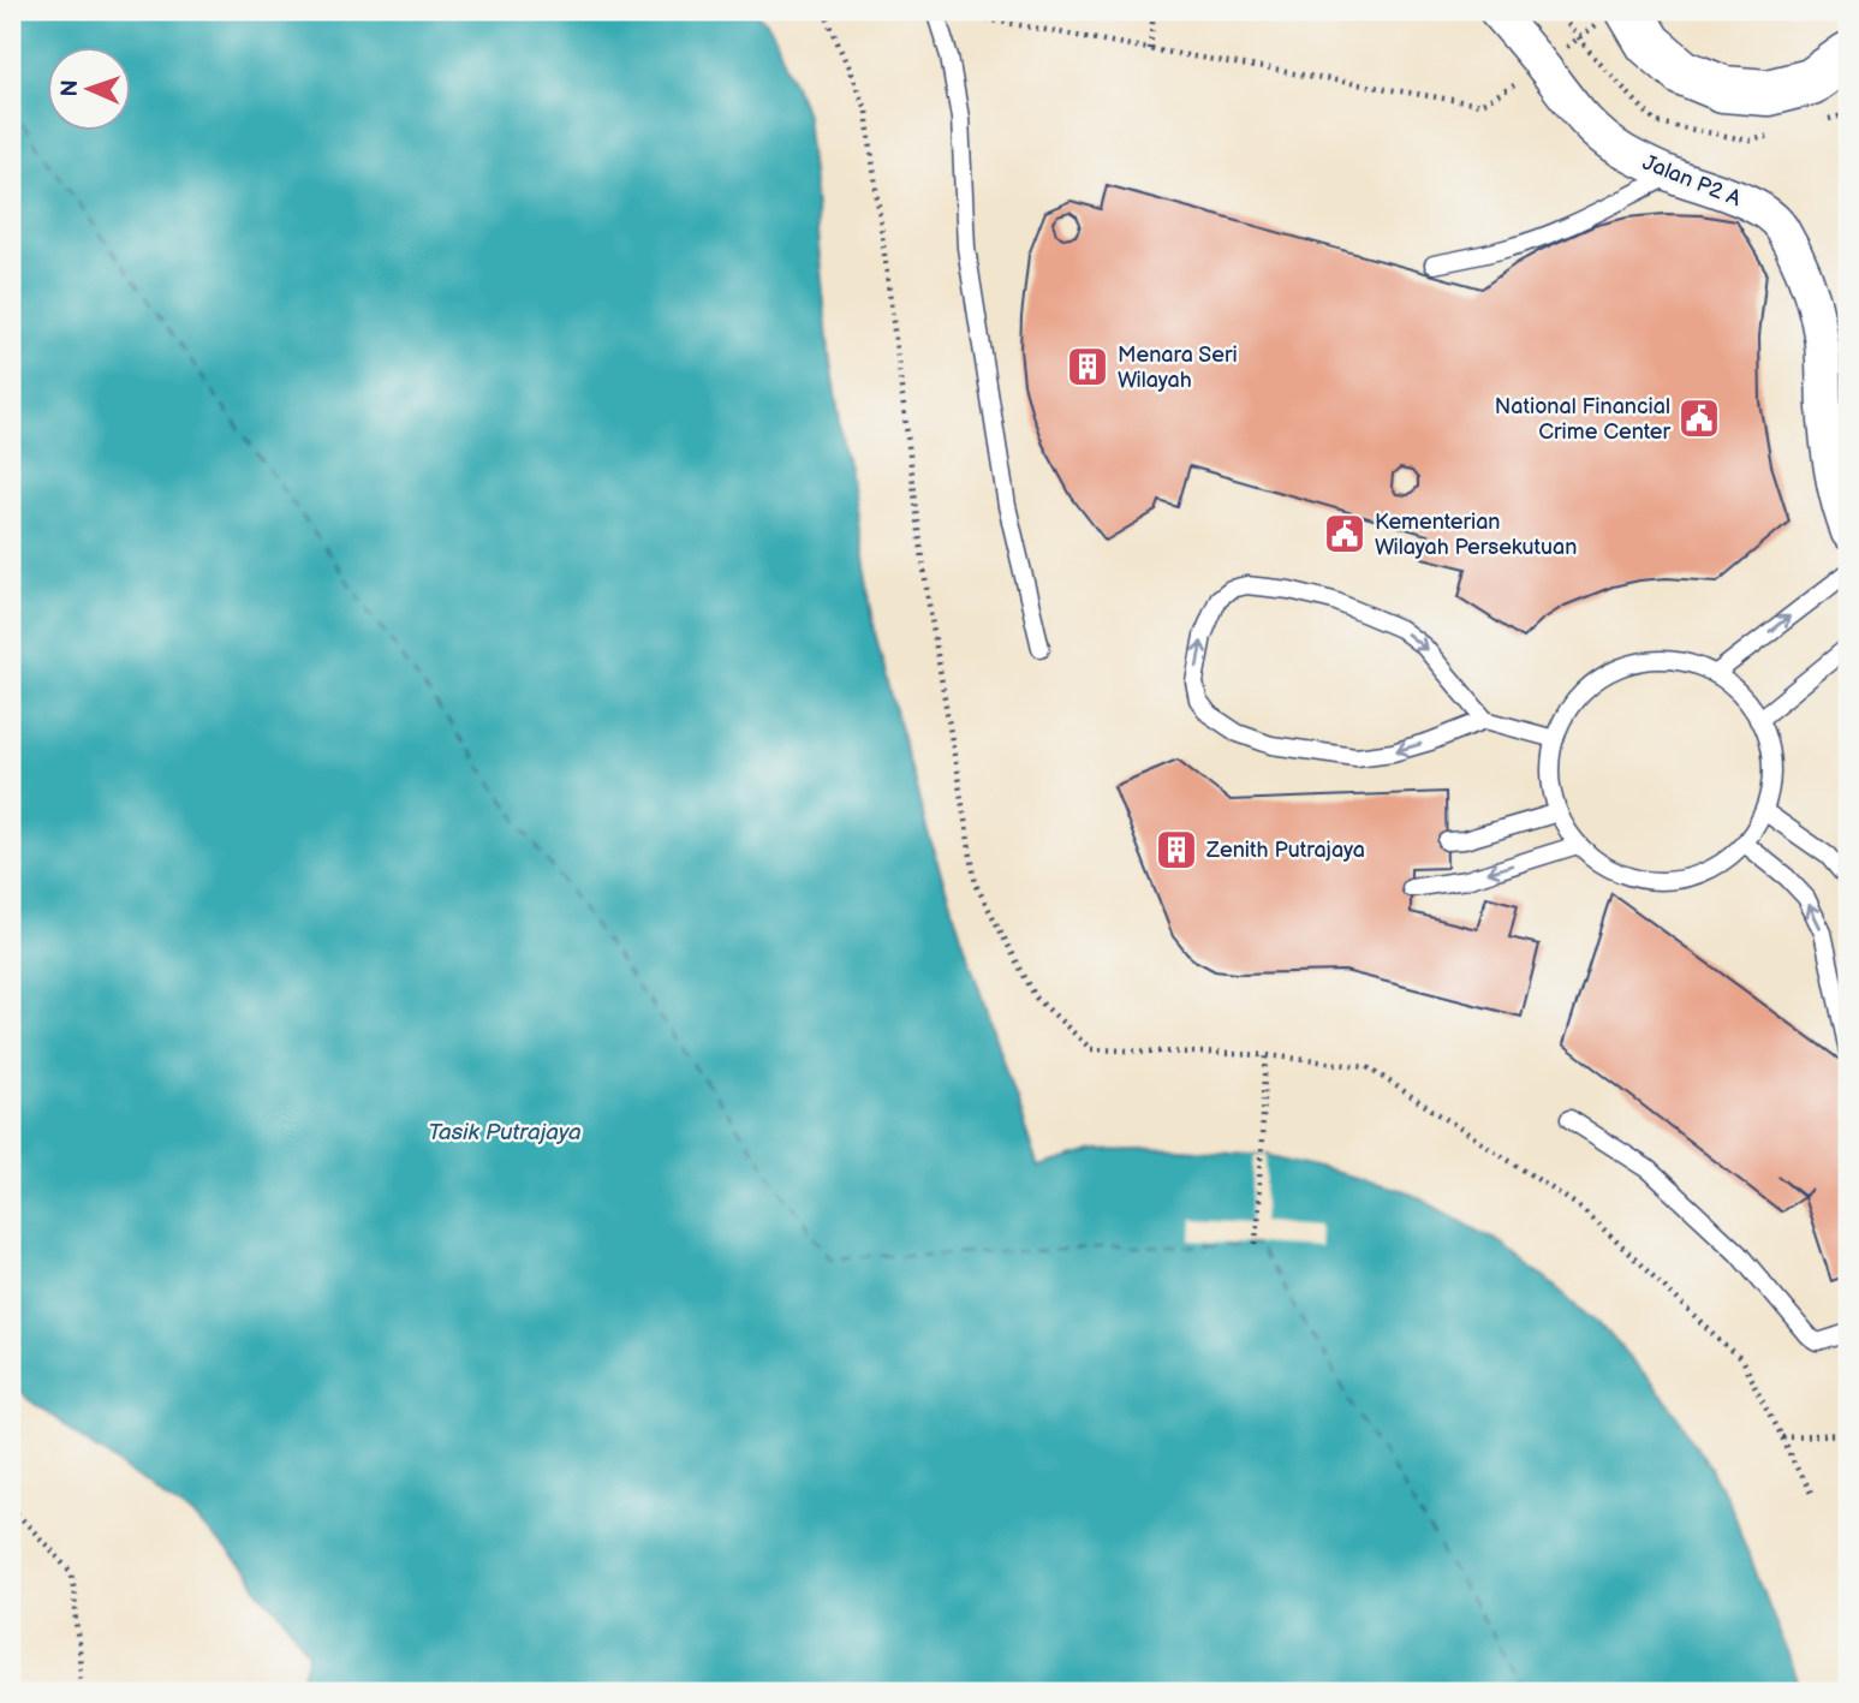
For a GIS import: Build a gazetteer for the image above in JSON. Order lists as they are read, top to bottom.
{
  "streets": {
    "street": ["Jalan P2 A"]
  },
  "water": ["Tasik Putrajaya"],
  "places": {
    "building": ["Menara Seri Wilayah", "Zenith Putrajaya"],
    "public building": ["National Financial Crime Center", "Kementerian Wilayah Persekutuan"]
  },
  "north": "left"
}
